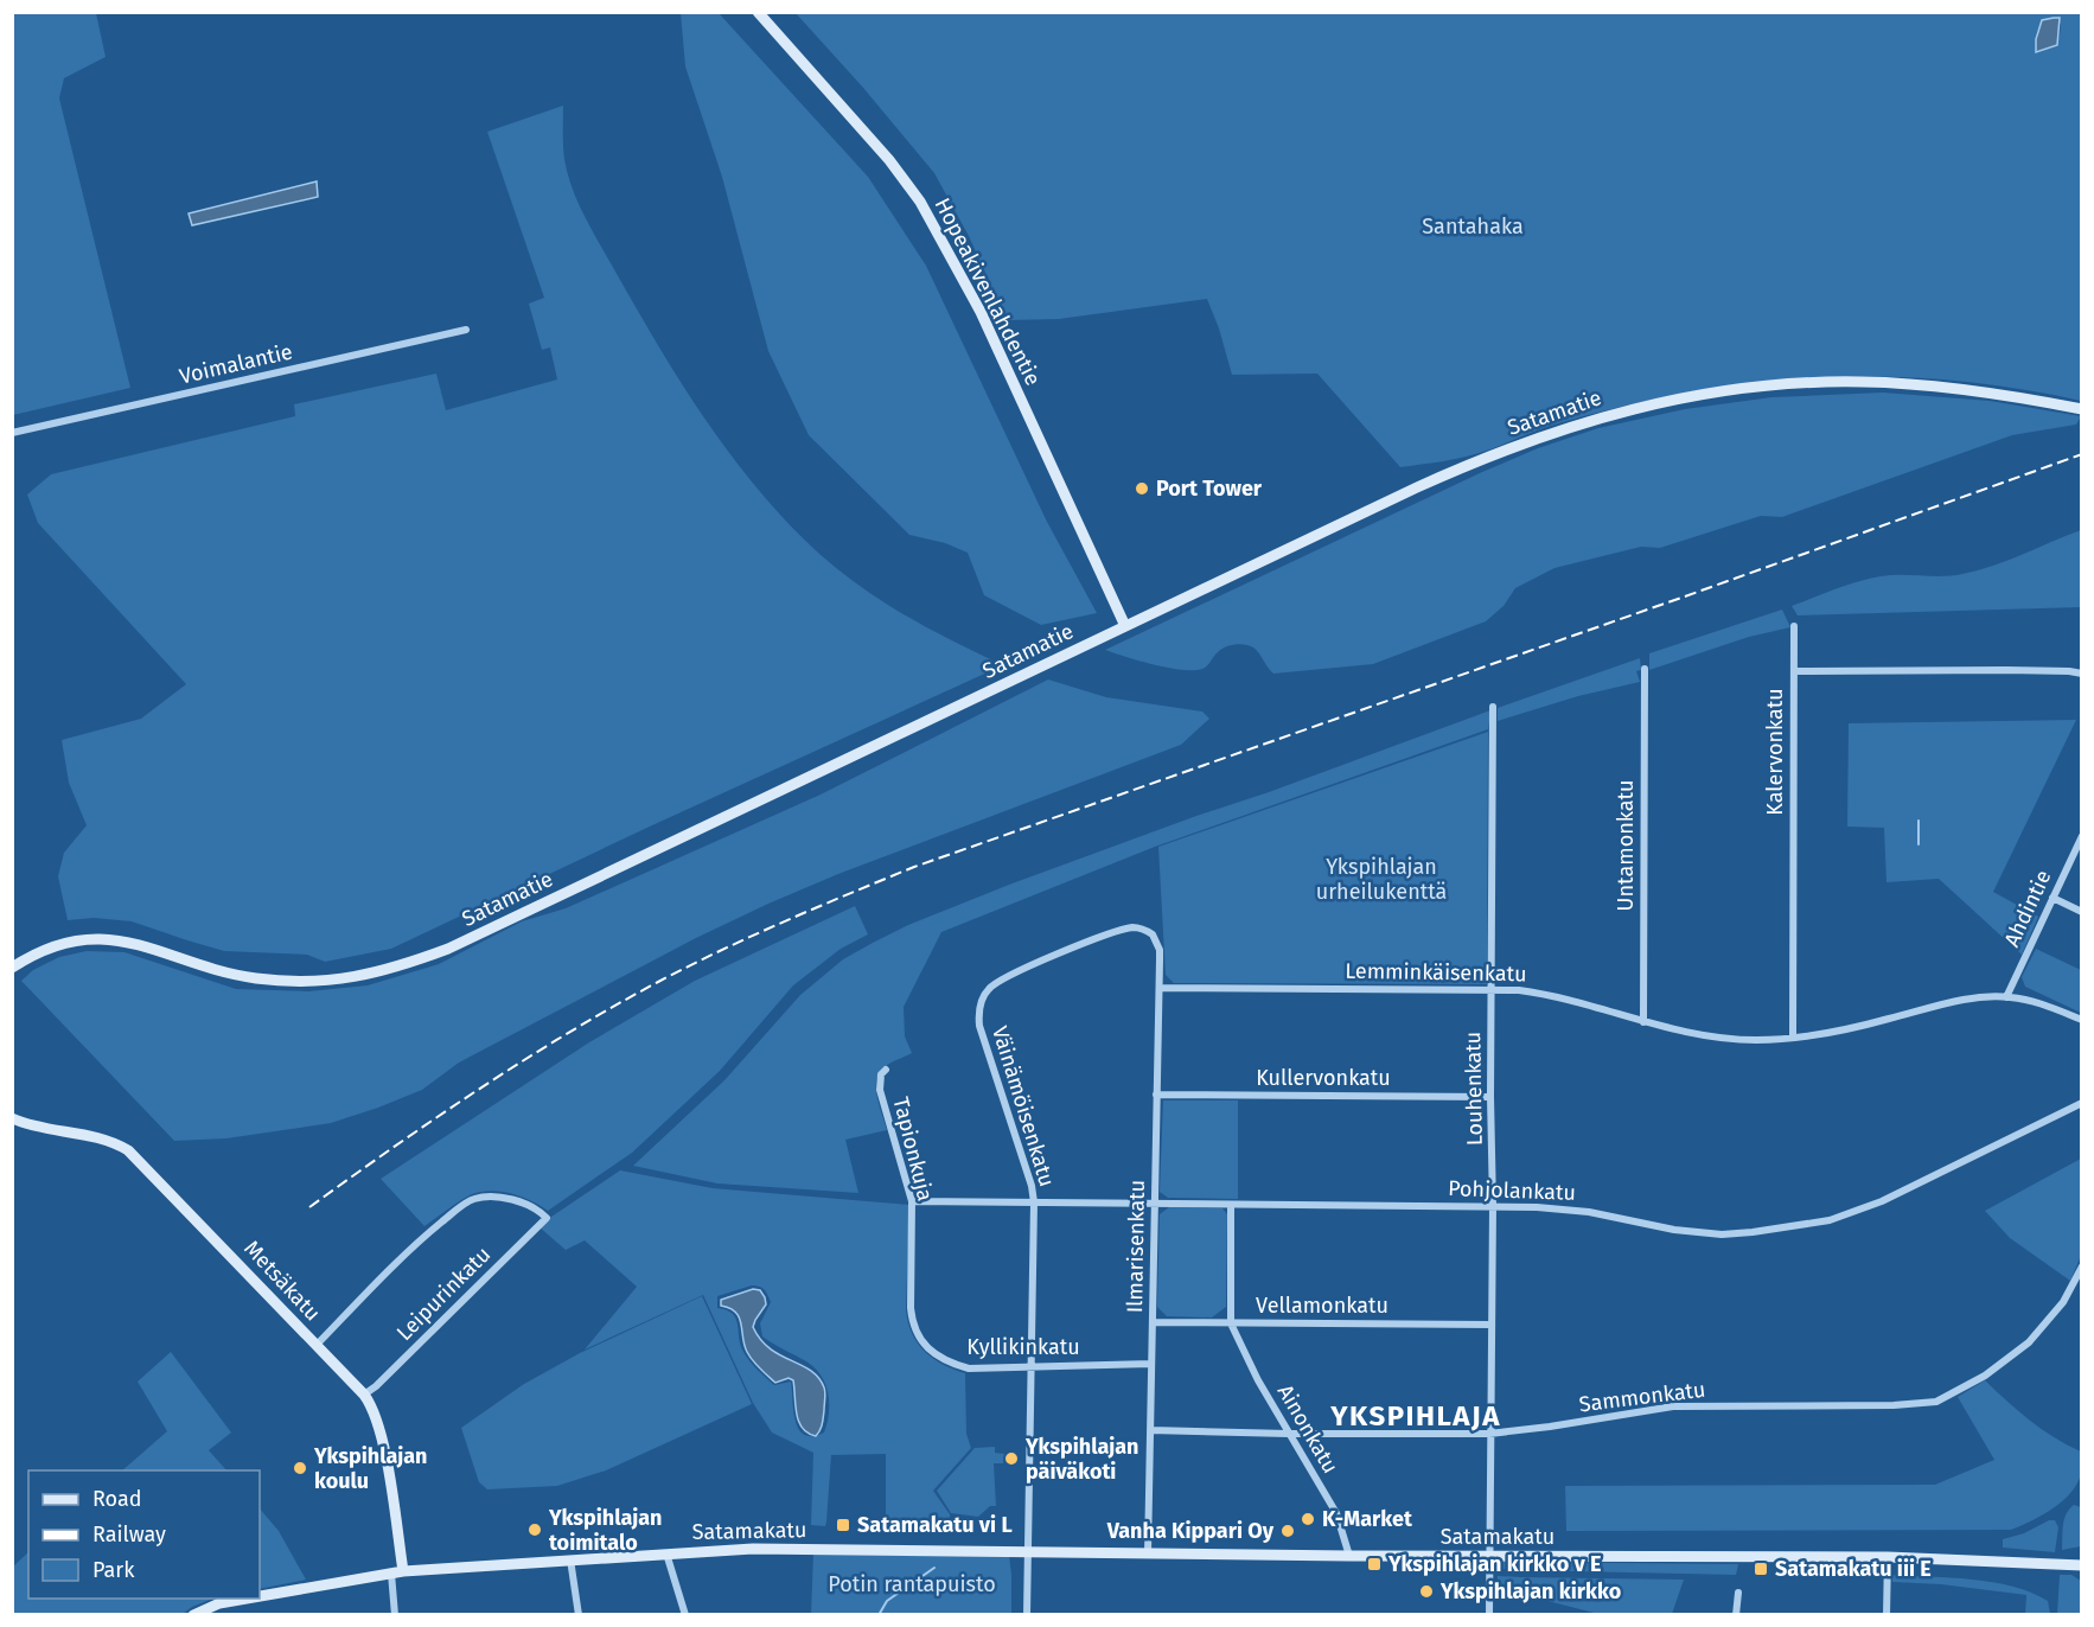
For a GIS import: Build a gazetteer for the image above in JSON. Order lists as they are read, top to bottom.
{
  "streets": {
    "street": [
      "Hopeakivenlahdentie",
      "Voimalantie",
      "Satamatie",
      "Kalervonkatu",
      "Untamonkatu",
      "Ahdintie",
      "Lemminkäisenkatu",
      "Kullervonkatu",
      "Louhenkatu",
      "Väinämöisenkatu",
      "Tapionkuja",
      "Pohjolankatu",
      "Ilmarisenkatu",
      "Metsäkatu",
      "Leipurinkatu",
      "Vellamonkatu",
      "Kyllikinkatu",
      "Sammonkatu",
      "Ainonkatu",
      "Satamakatu"
    ]
  },
  "crossings": [
    ["Hopeakivenlahdentie", "Satamatie"],
    ["Kalervonkatu", "Lemminkäisenkatu"],
    ["Untamonkatu", "Lemminkäisenkatu"],
    ["Ahdintie", "Lemminkäisenkatu"],
    ["Lemminkäisenkatu", "Louhenkatu"],
    ["Lemminkäisenkatu", "Ilmarisenkatu"],
    ["Kullervonkatu", "Louhenkatu"],
    ["Kullervonkatu", "Ilmarisenkatu"],
    ["Louhenkatu", "Pohjolankatu"],
    ["Louhenkatu", "Vellamonkatu"],
    ["Louhenkatu", "Sammonkatu"],
    ["Louhenkatu", "Satamakatu"],
    ["Väinämöisenkatu", "Pohjolankatu"],
    ["Väinämöisenkatu", "Ilmarisenkatu"],
    ["Väinämöisenkatu", "Kyllikinkatu"],
    ["Väinämöisenkatu", "Satamakatu"],
    ["Tapionkuja", "Pohjolankatu"],
    ["Tapionkuja", "Kyllikinkatu"],
    ["Pohjolankatu", "Ilmarisenkatu"],
    ["Ilmarisenkatu", "Vellamonkatu"],
    ["Ilmarisenkatu", "Kyllikinkatu"],
    ["Ilmarisenkatu", "Sammonkatu"],
    ["Ilmarisenkatu", "Satamakatu"],
    ["Metsäkatu", "Leipurinkatu"],
    ["Metsäkatu", "Satamakatu"],
    ["Vellamonkatu", "Ainonkatu"],
    ["Sammonkatu", "Ainonkatu"],
    ["Ainonkatu", "Satamakatu"]
  ],
  "districts": ["YKSPIHLAJA"],
  "parks": ["Santahaka", "Ykspihlajan urheilukenttä", "Potin rantapuisto"],
  "places": {
    "other": [
      "Port Tower",
      "Ykspihlajan päiväkoti",
      "Ykspihlajan koulu",
      "K-Market",
      "Ykspihlajan toimitalo",
      "Vanha Kippari Oy",
      "Ykspihlajan kirkko"
    ],
    "transit": ["Satamakatu vi L", "Ykspihlajan kirkko v E", "Satamakatu iii E"]
  },
  "legend": ["Road", "Railway", "Park"]
}
